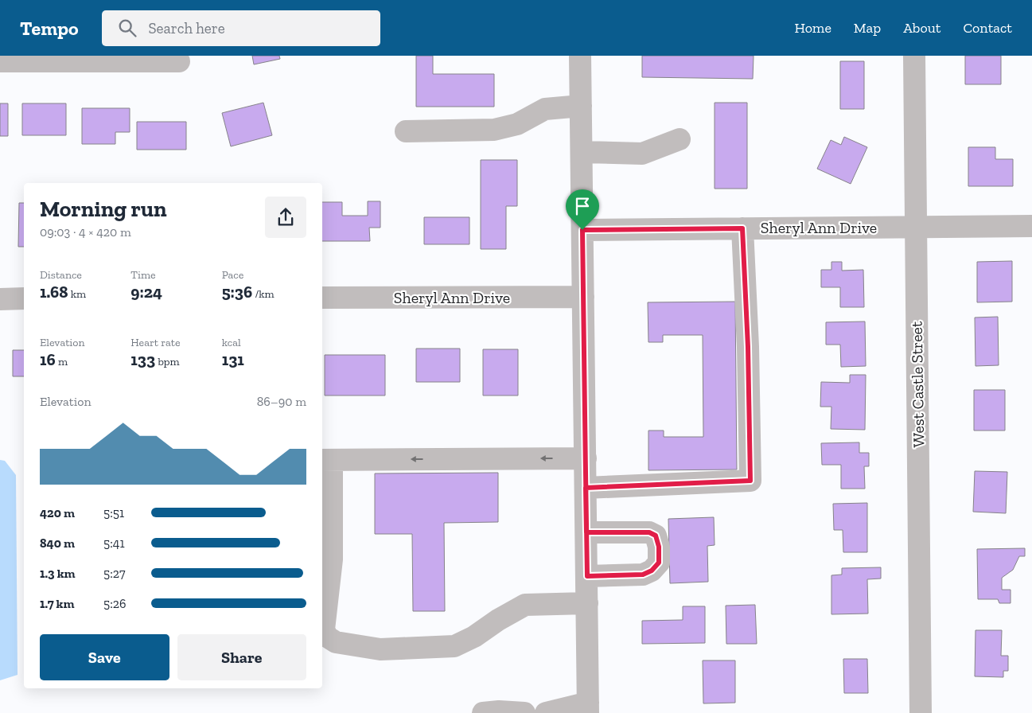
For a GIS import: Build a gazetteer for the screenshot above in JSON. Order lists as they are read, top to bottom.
{
  "streets": {
    "street": ["Sheryl Ann Drive", "West Castle Street"]
  },
  "crossings": [
    ["Sheryl Ann Drive", "West Castle Street"]
  ],
  "page": {
    "header": "Tempo",
    "search": "Search here",
    "nav": [
      "Home",
      "Map",
      "About",
      "Contact"
    ],
    "heading": ["Morning run", "09:03 · 4 × 420 m"],
    "stats": [
      ["Distance", "1.68 km"],
      ["Time", "9:24"],
      ["Pace", "5:36 /km"],
      ["Elevation", "16 m"],
      ["Heart rate", "133 bpm"],
      ["kcal", "131"]
    ],
    "chart": ["Elevation", "86–90 m"],
    "list": [
      {
        "name": "420 m",
        "note": "5:51"
      },
      {
        "name": "840 m",
        "note": "5:41"
      },
      {
        "name": "1.3 km",
        "note": "5:27"
      },
      {
        "name": "1.7 km",
        "note": "5:26"
      }
    ],
    "buttons": ["Save", "Share"]
  }
}
